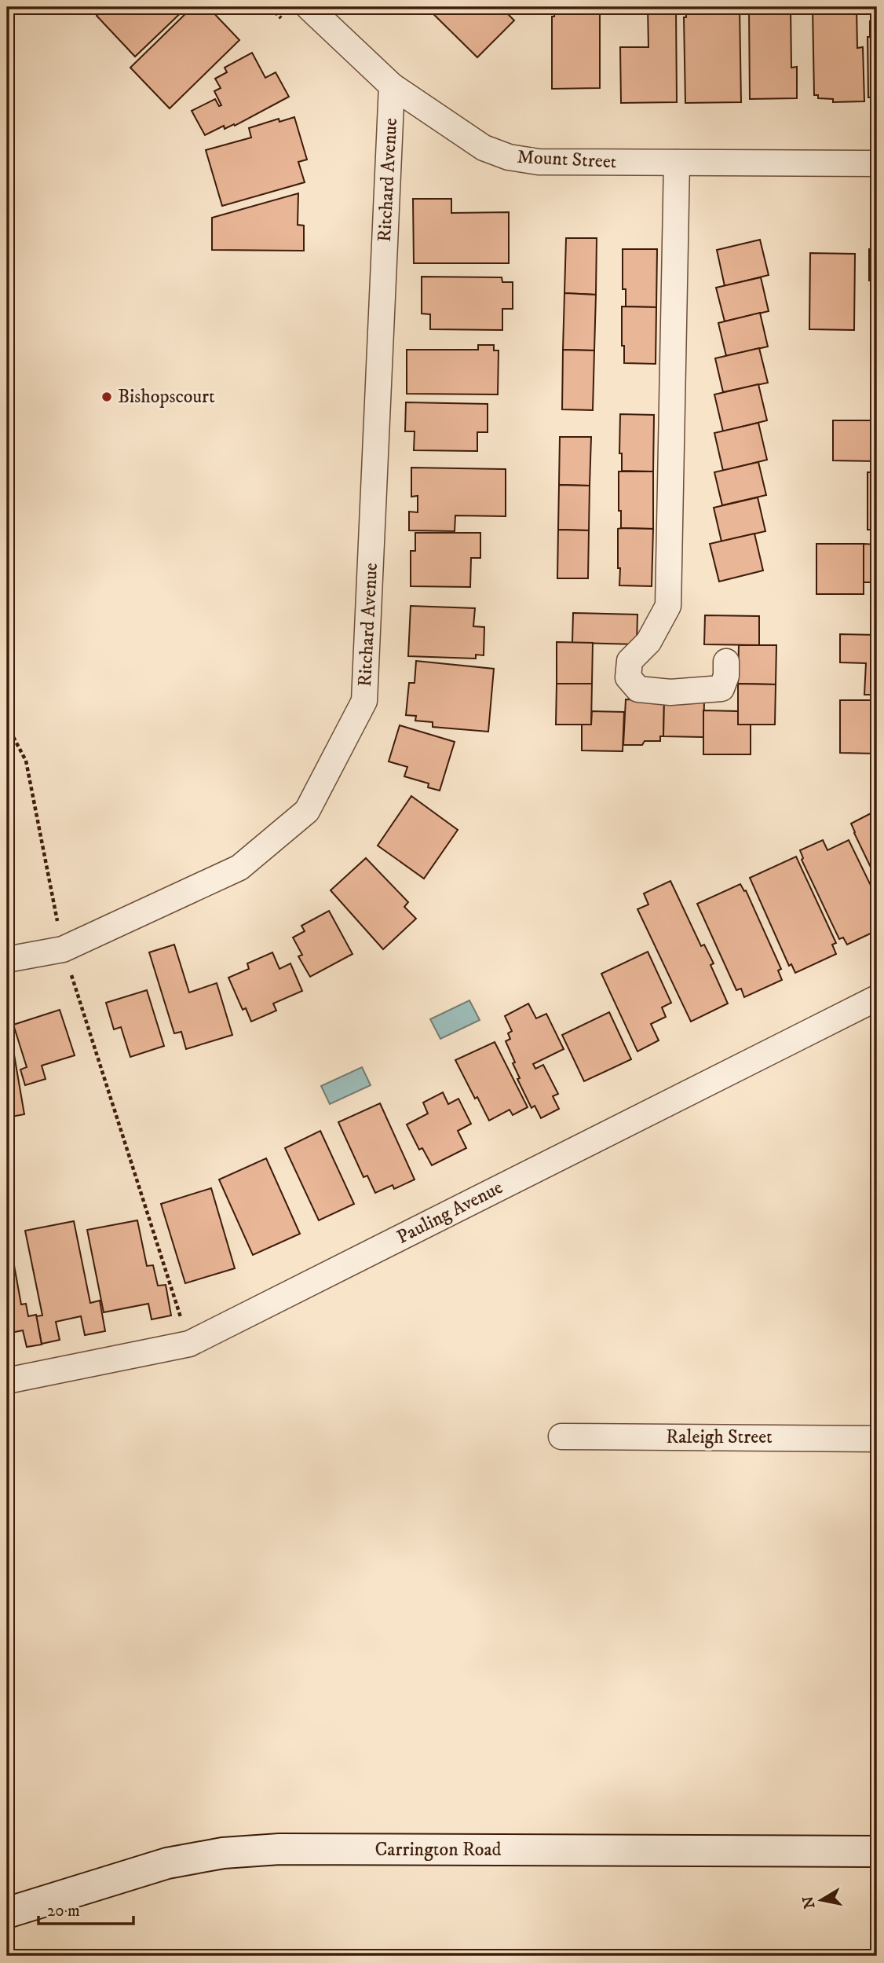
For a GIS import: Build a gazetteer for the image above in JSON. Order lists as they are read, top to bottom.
{
  "streets": {
    "main road": ["Carrington Road"],
    "street": [
      "Mount Street",
      "Ritchard Avenue",
      "Pauling Avenue",
      "Raleigh Street"
    ]
  },
  "crossings": [
    ["Mount Street", "Ritchard Avenue"]
  ],
  "places": ["Bishopscourt"],
  "scale_bar": "20 m",
  "north": "left"
}
